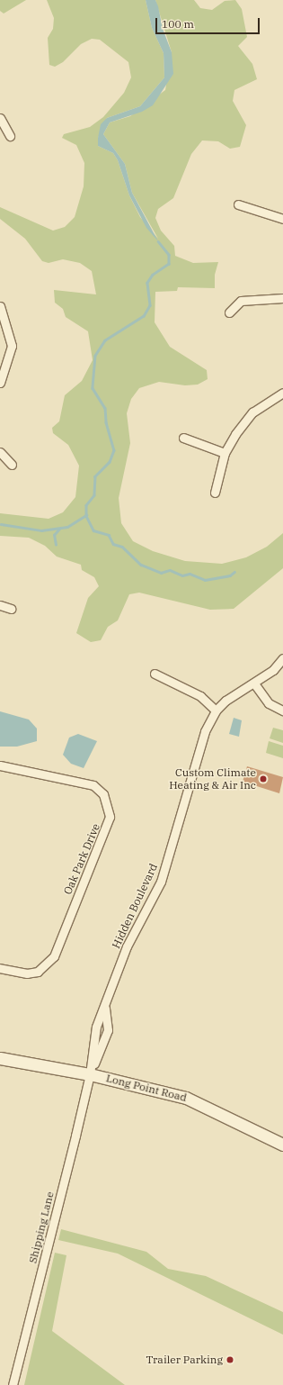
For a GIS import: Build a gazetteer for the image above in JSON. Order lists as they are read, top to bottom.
{
  "streets": {
    "main road": ["Long Point Road"],
    "street": ["Oak Park Drive", "Hidden Boulevard", "Shipping Lane"]
  },
  "crossings": [
    ["Hidden Boulevard", "Long Point Road"],
    ["Hidden Boulevard", "Shipping Lane"],
    ["Long Point Road", "Shipping Lane"]
  ],
  "places": ["Custom Climate Heating & Air Inc", "Trailer Parking"],
  "scale_bar": "100 m"
}
